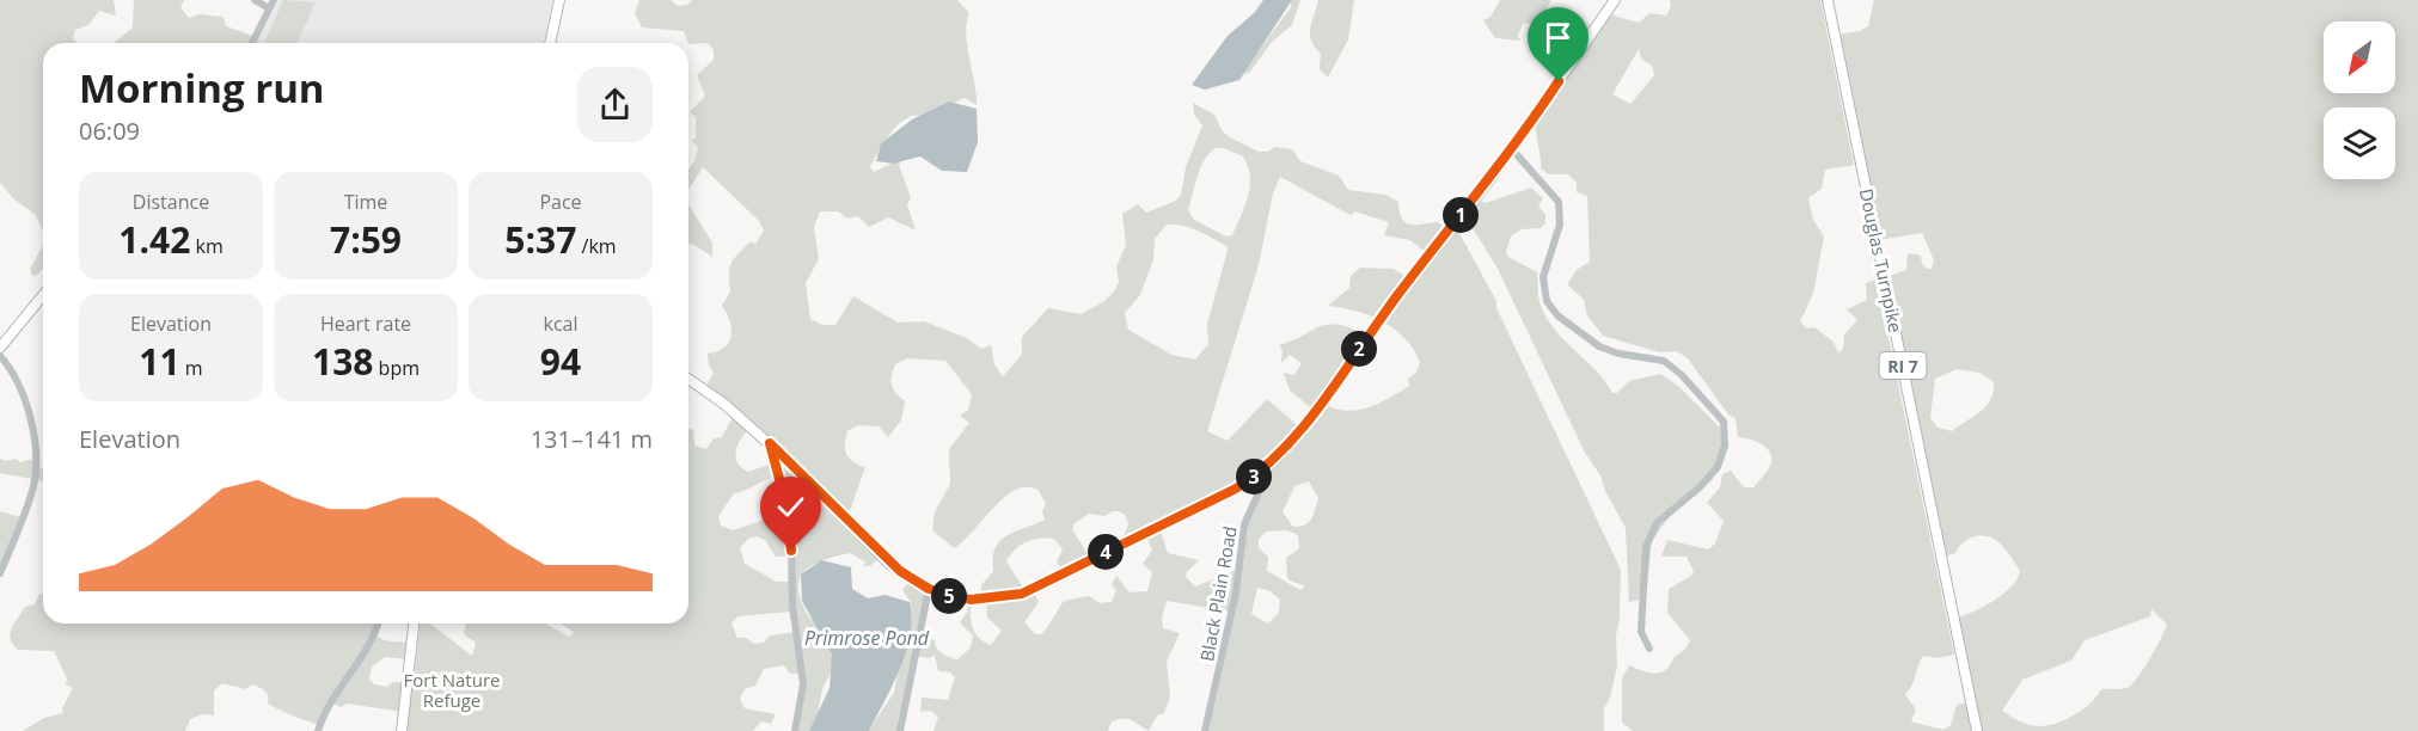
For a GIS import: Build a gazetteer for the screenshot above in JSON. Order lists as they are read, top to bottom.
{
  "streets": {
    "main road": ["Douglas Turnpike", "RI 7"],
    "street": ["Black Plain Road"]
  },
  "water": ["Primrose Pond"],
  "parks": ["Fort Nature Refuge"],
  "north": "bottom left",
  "page": {
    "heading": ["Morning run", "06:09"],
    "stats": [
      ["Distance", "1.42 km"],
      ["Time", "7:59"],
      ["Pace", "5:37 /km"],
      ["Elevation", "11 m"],
      ["Heart rate", "138 bpm"],
      ["kcal", "94"]
    ],
    "pins": [
      "1",
      "2",
      "3",
      "4",
      "5"
    ],
    "chart": ["Elevation", "131–141 m"]
  }
}
